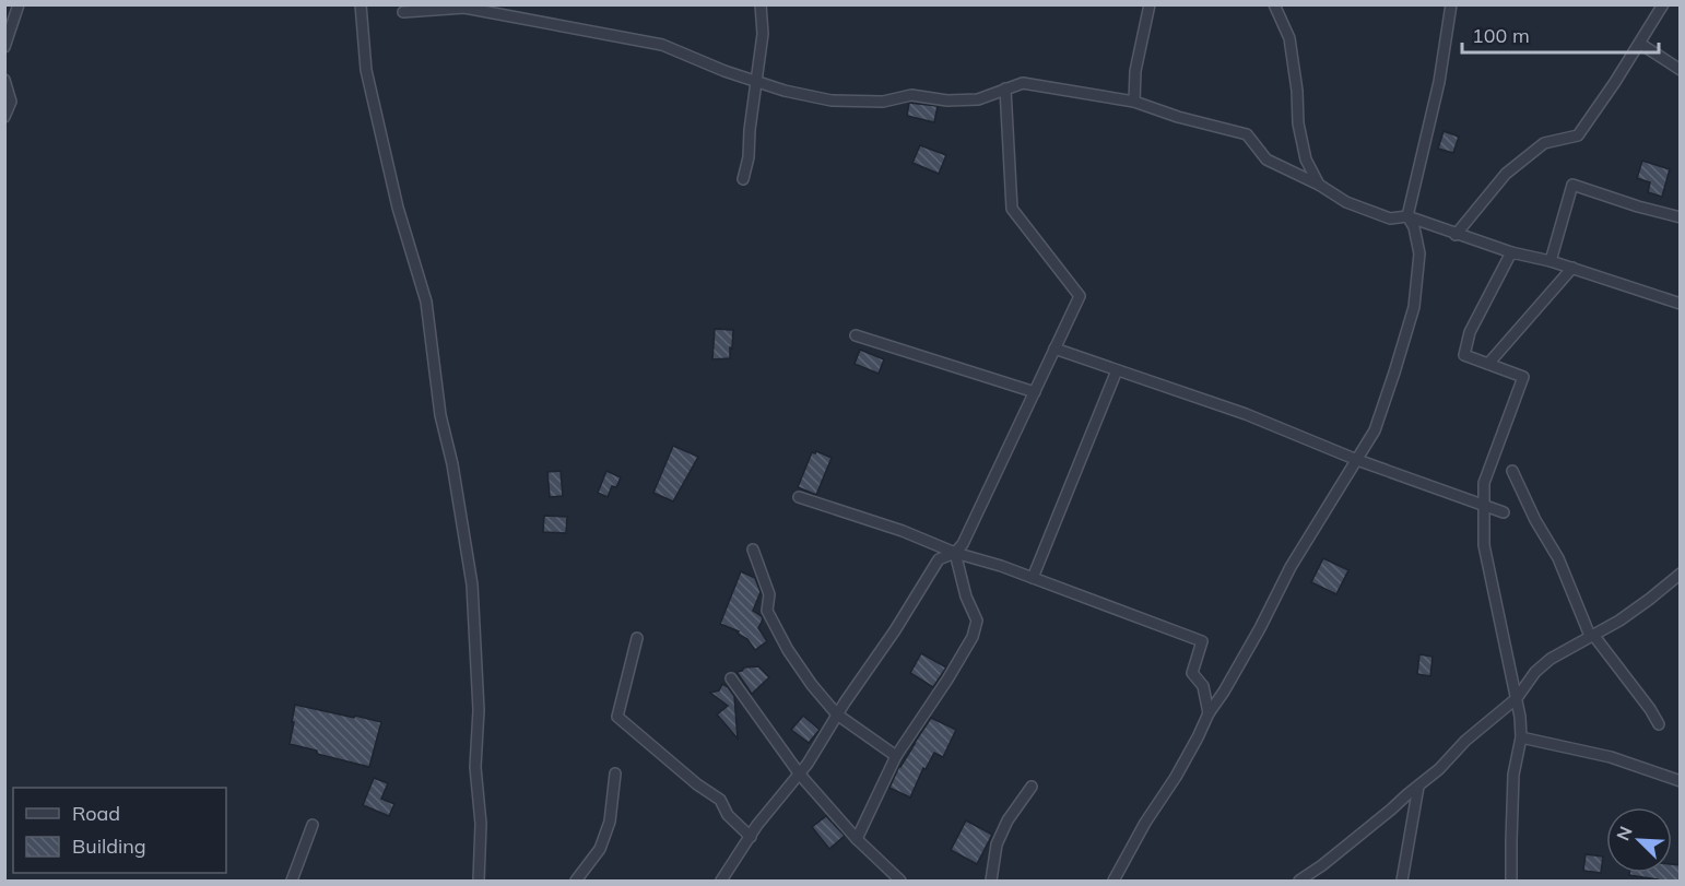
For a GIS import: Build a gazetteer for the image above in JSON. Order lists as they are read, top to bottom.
{
  "legend": ["Road", "Building"],
  "scale_bar": "100 m",
  "north": "top left"
}
